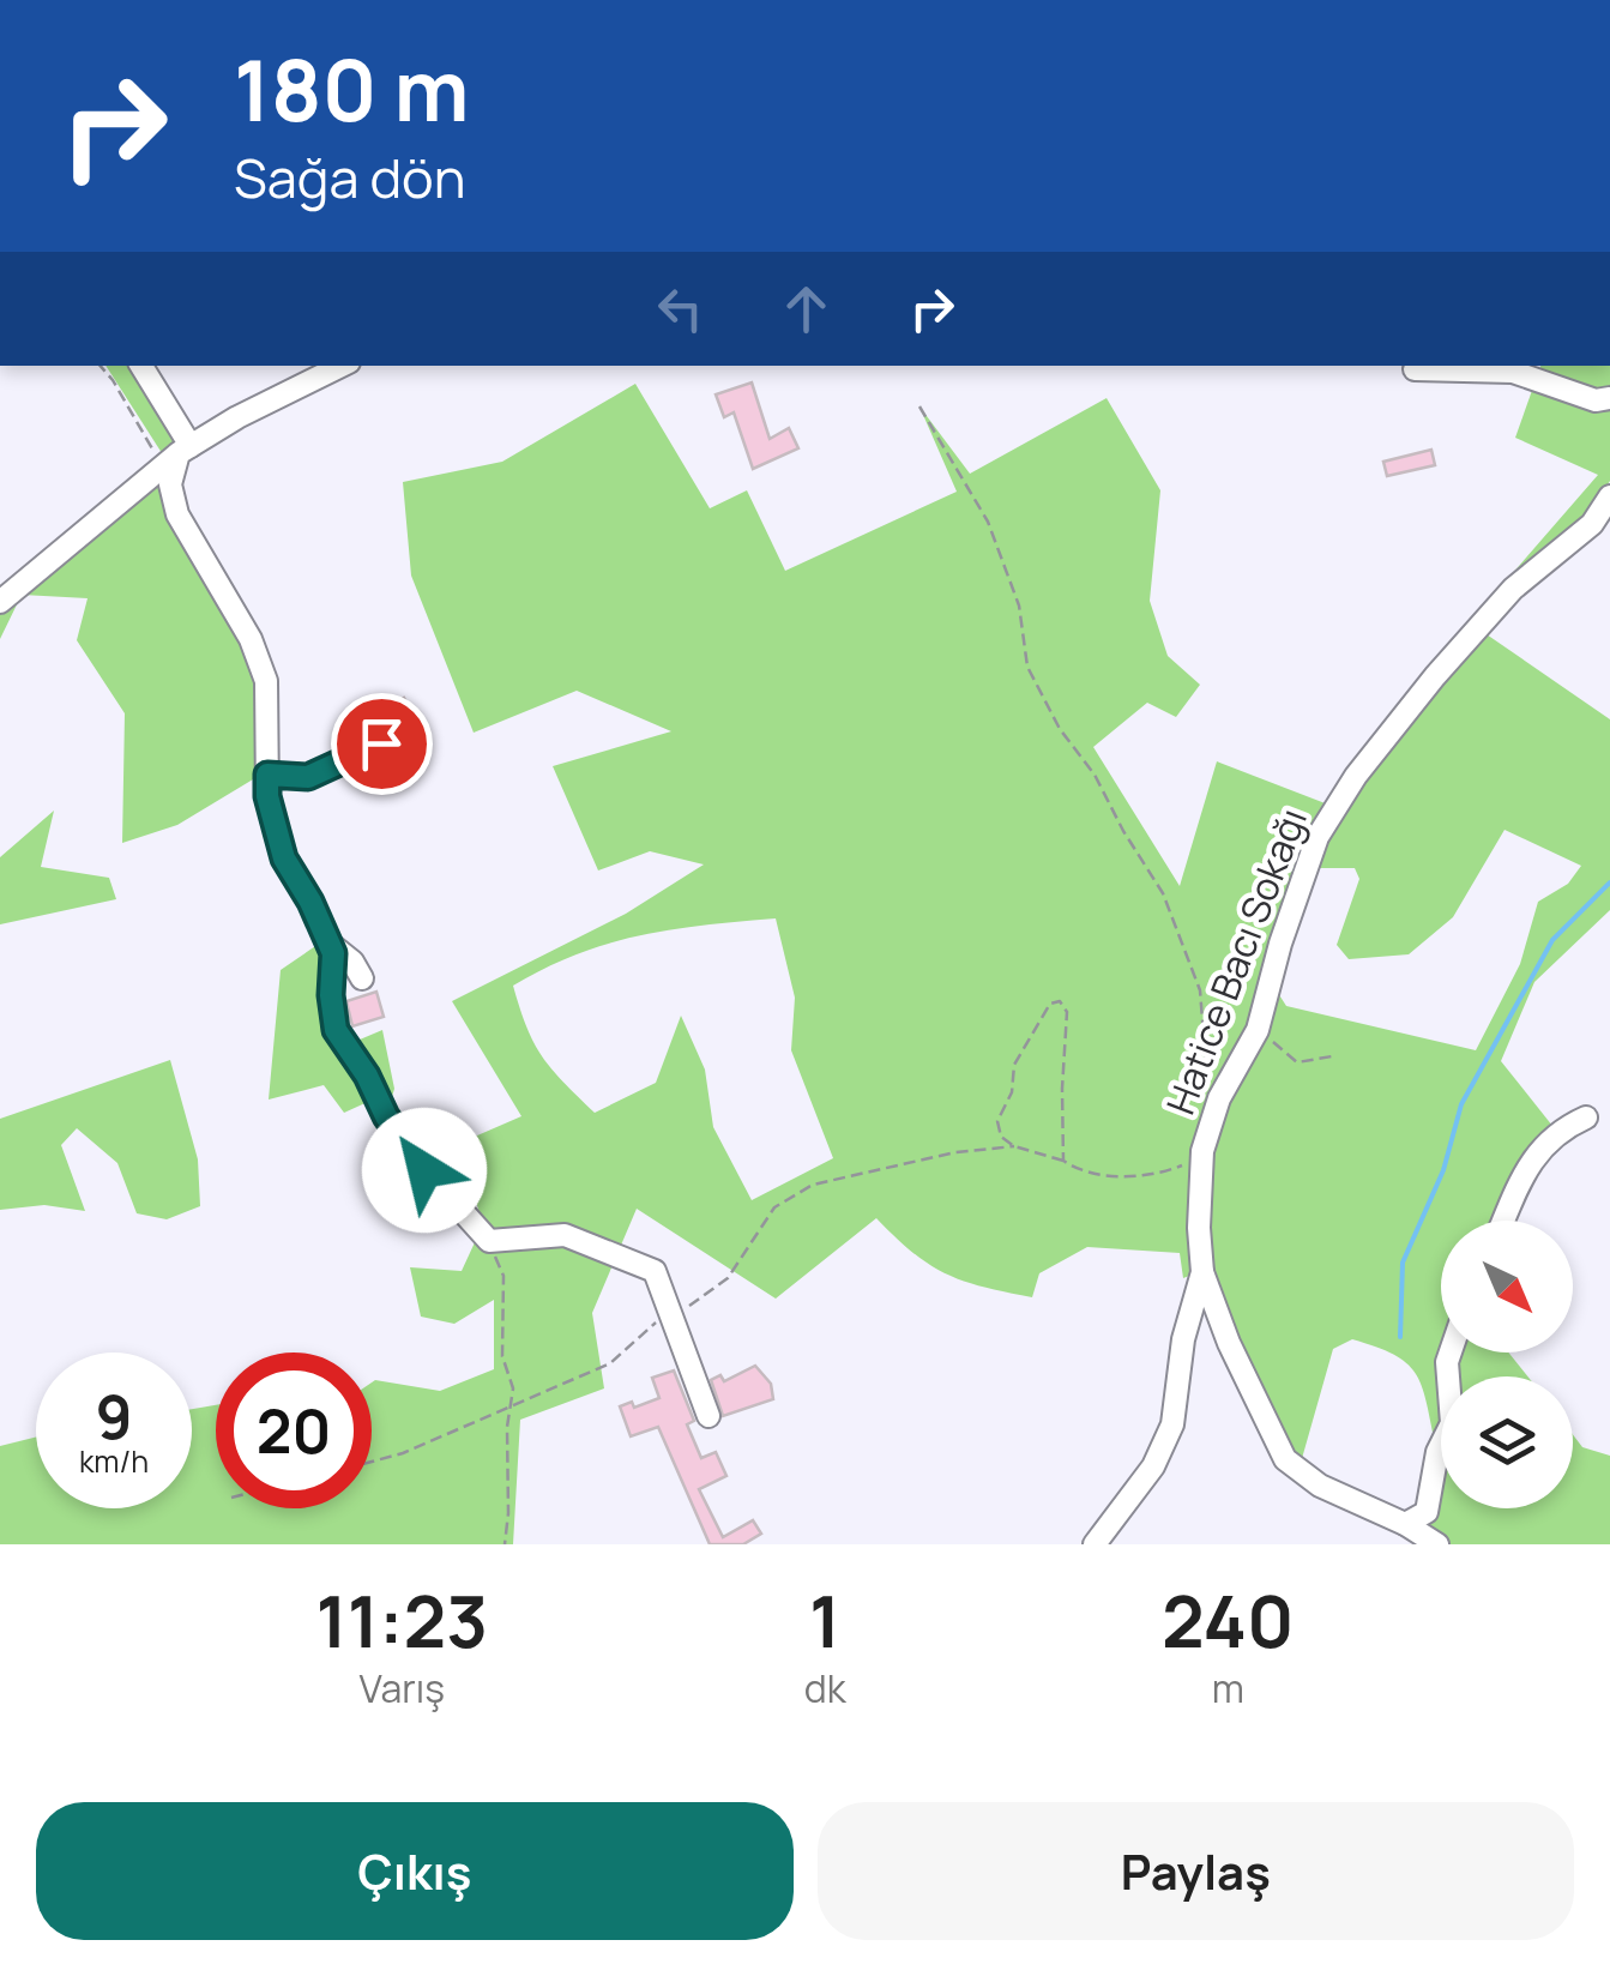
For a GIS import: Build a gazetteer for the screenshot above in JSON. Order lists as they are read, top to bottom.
{
  "streets": {
    "street": ["Hatice Bacı Sokağı"]
  },
  "north": "bottom right",
  "page": {
    "turn": ["180 m", "Sağa dön"],
    "speed": "9 km/h",
    "limit": "20",
    "eta": [
      "11:23",
      "Varış",
      "1",
      "dk",
      "240",
      "m"
    ],
    "buttons": ["Çıkış", "Paylaş"]
  }
}
